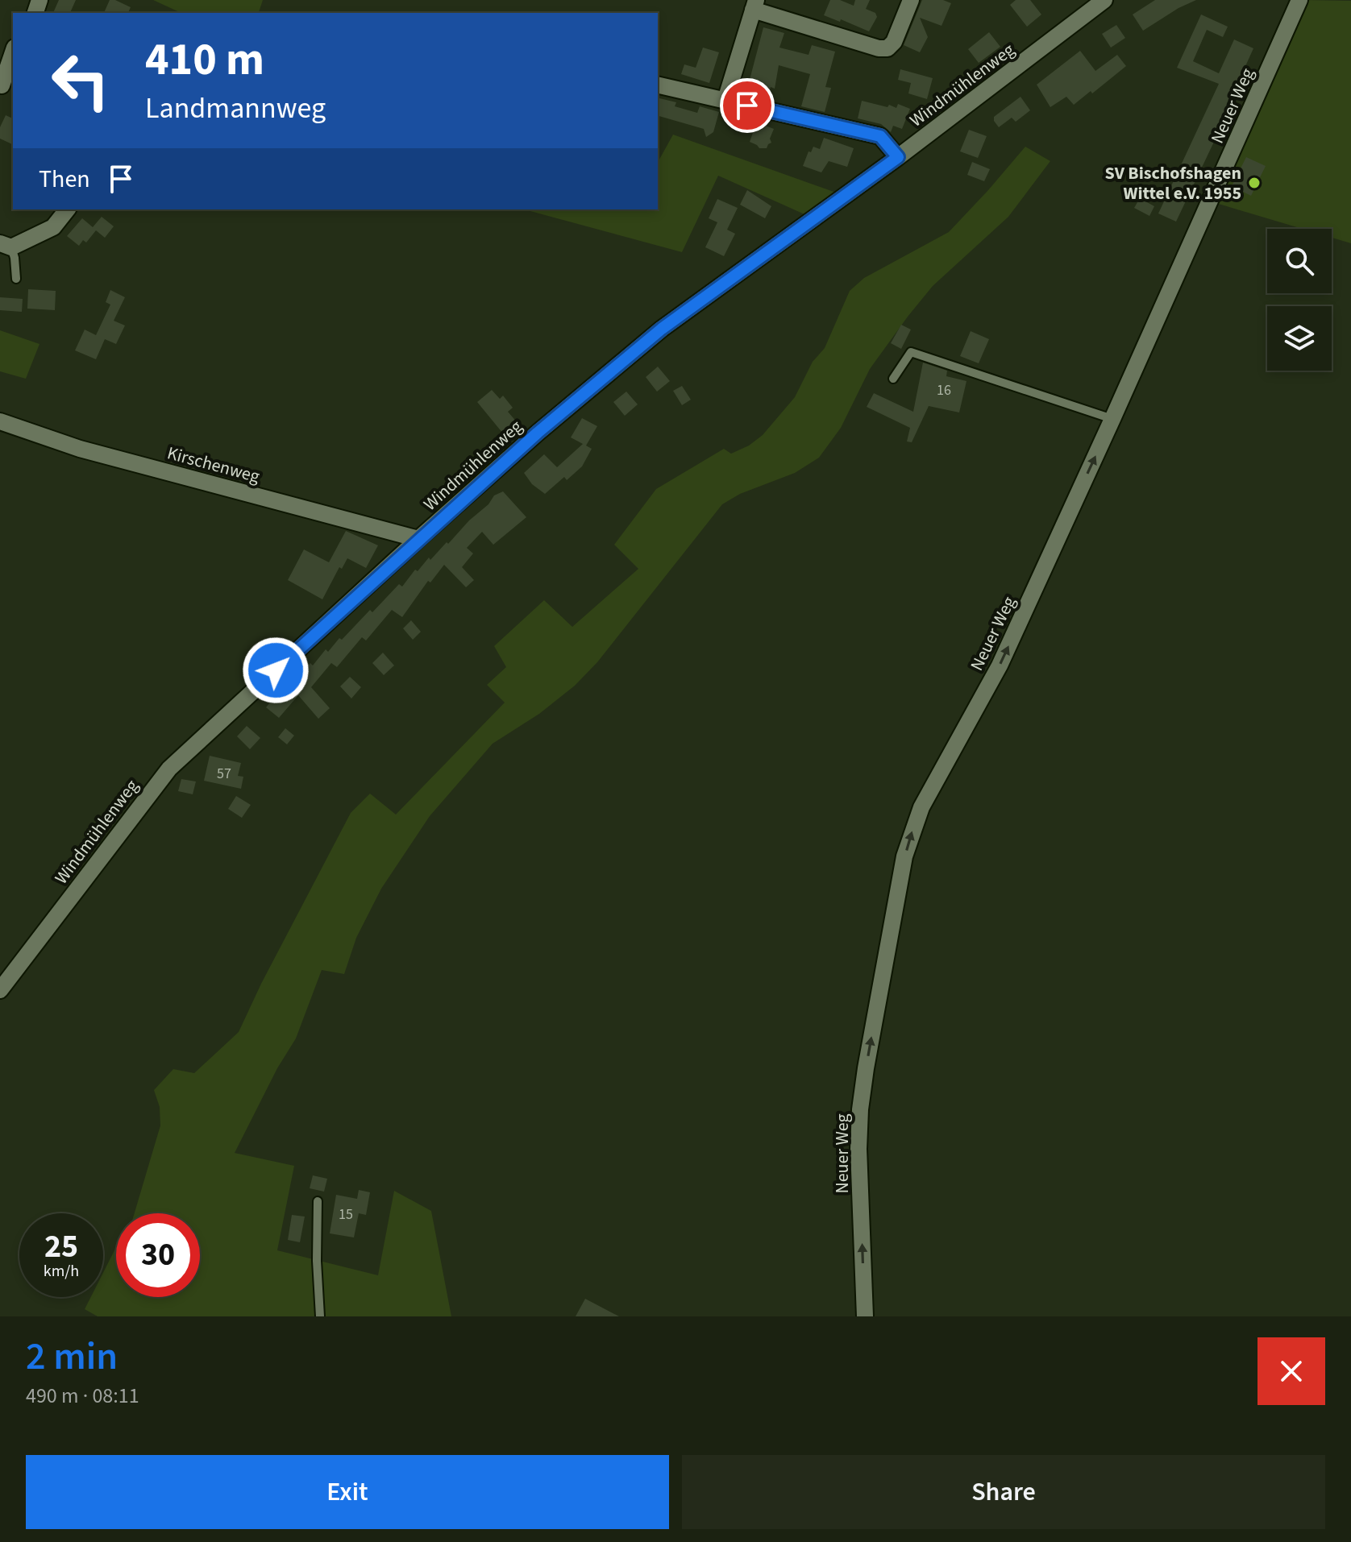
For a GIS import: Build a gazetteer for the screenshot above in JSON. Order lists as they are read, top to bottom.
{
  "streets": {
    "street": ["Windmühlenweg", "Neuer Weg", "Kirschenweg"]
  },
  "crossings": [
    ["Windmühlenweg", "Kirschenweg"]
  ],
  "one_way": ["Neuer Weg"],
  "places": ["SV Bischofshagen Wittel e.V. 1955"],
  "house_numbers": ["16", "57", "15"],
  "page": {
    "turn": ["410 m", "Landmannweg"],
    "then": "Then",
    "speed": "25 km/h",
    "limit": "30",
    "heading": ["2 min", "490 m · 08:11"],
    "buttons": ["Exit", "Share"]
  }
}
